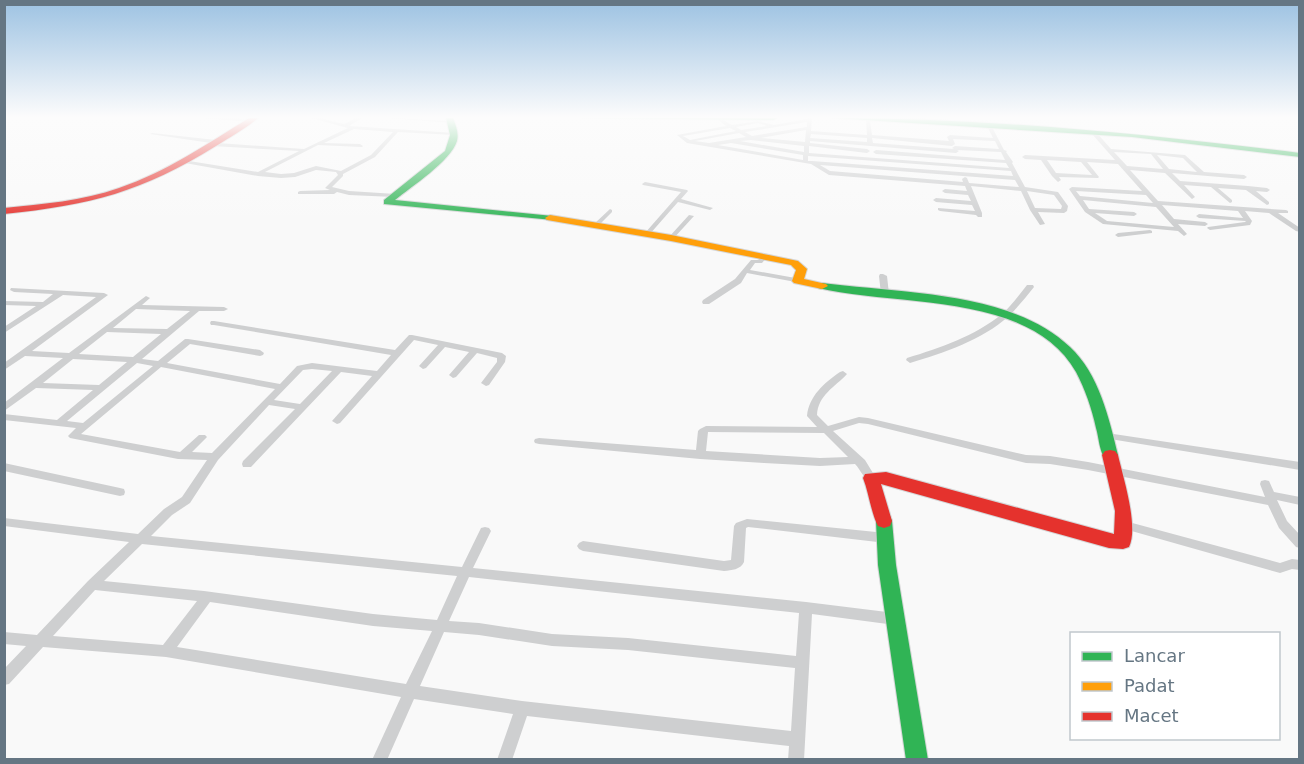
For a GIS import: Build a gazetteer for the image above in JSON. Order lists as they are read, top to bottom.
{
  "legend": ["Lancar", "Padat", "Macet"]
}
